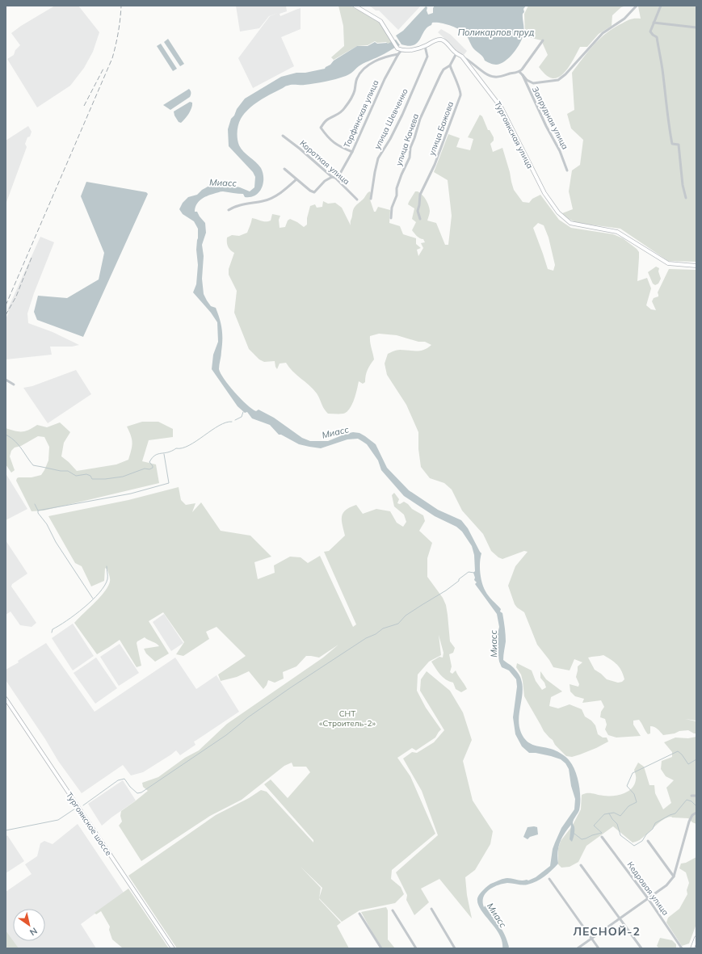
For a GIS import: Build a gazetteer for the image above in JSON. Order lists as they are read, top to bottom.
{
  "streets": {
    "main road": ["Тургоякская улица", "Тургоякское шоссе"],
    "street": [
      "Торфянская улица",
      "Запрудная улица",
      "улица Шевченко",
      "улица Бажова",
      "улица Качева",
      "Короткая улица",
      "Кедровая улица"
    ]
  },
  "crossings": [
    ["Торфянская улица", "Тургоякская улица"],
    ["Торфянская улица", "Короткая улица"],
    ["улица Шевченко", "Тургоякская улица"],
    ["улица Бажова", "улица Качева"],
    ["Тургоякская улица", "улица Качева"]
  ],
  "districts": ["ЛЕСНОЙ-2"],
  "water": ["Поликарпов пруд", "Миасс"],
  "parks": ["СНТ «Строитель-2»"],
  "north": "bottom right"
}
